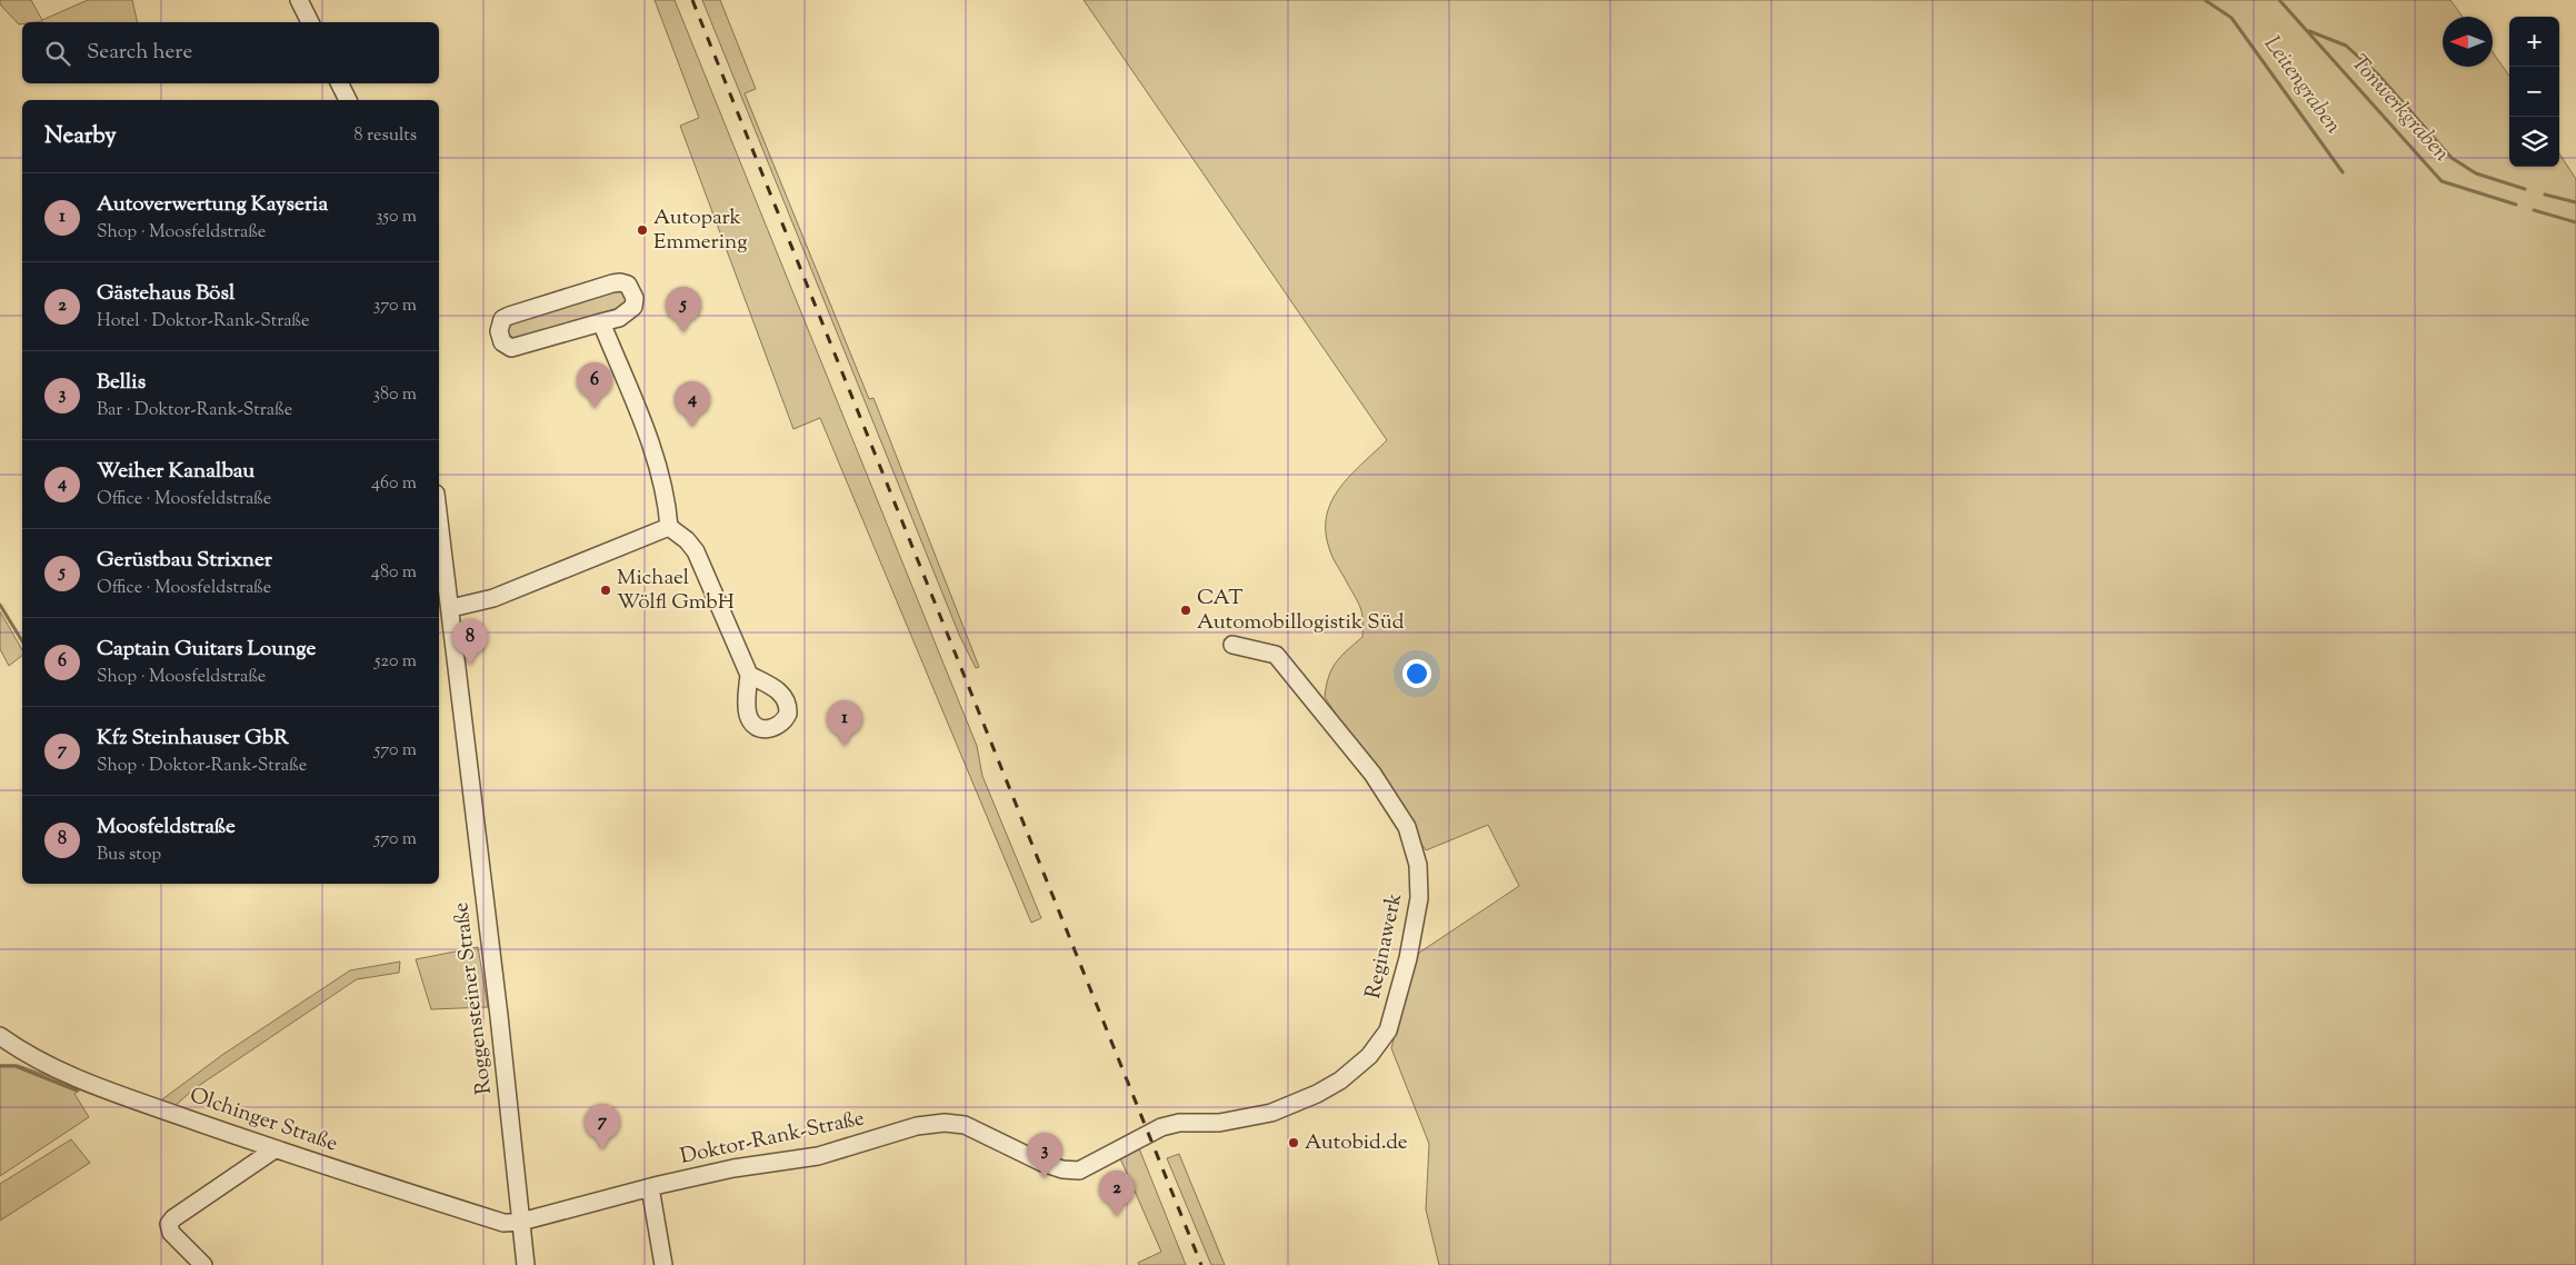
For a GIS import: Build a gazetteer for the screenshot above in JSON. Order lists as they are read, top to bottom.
{
  "streets": {
    "street": [
      "Reginawerk",
      "Roggensteiner Straße",
      "Olchinger Straße",
      "Doktor-Rank-Straße"
    ]
  },
  "crossings": [
    ["Reginawerk", "Doktor-Rank-Straße"],
    ["Roggensteiner Straße", "Olchinger Straße"],
    ["Roggensteiner Straße", "Doktor-Rank-Straße"],
    ["Olchinger Straße", "Doktor-Rank-Straße"]
  ],
  "water": ["Leitengraben", "Tonwerkgraben"],
  "places": [
    "Autopark Emmering",
    "Michael Wölfl GmbH",
    "CAT Automobillogistik Süd",
    "Autobid.de"
  ],
  "north": "left",
  "page": {
    "map_buttons": ["+", "−"],
    "search": "Search here",
    "heading": ["Nearby", "8 results"],
    "list": [
      {
        "mark": "1",
        "name": "Autoverwertung Kayseria",
        "note": "Shop · Moosfeldstraße",
        "value": "350 m"
      },
      {
        "mark": "2",
        "name": "Gästehaus Bösl",
        "note": "Hotel · Doktor-Rank-Straße",
        "value": "370 m"
      },
      {
        "mark": "3",
        "name": "Bellis",
        "note": "Bar · Doktor-Rank-Straße",
        "value": "380 m"
      },
      {
        "mark": "4",
        "name": "Weiher Kanalbau",
        "note": "Office · Moosfeldstraße",
        "value": "460 m"
      },
      {
        "mark": "5",
        "name": "Gerüstbau Strixner",
        "note": "Office · Moosfeldstraße",
        "value": "480 m"
      },
      {
        "mark": "6",
        "name": "Captain Guitars Lounge",
        "note": "Shop · Moosfeldstraße",
        "value": "520 m"
      },
      {
        "mark": "7",
        "name": "Kfz Steinhauser GbR",
        "note": "Shop · Doktor-Rank-Straße",
        "value": "570 m"
      },
      {
        "mark": "8",
        "name": "Moosfeldstraße",
        "note": "Bus stop",
        "value": "570 m"
      }
    ],
    "pins": [
      "5",
      "6",
      "4",
      "8",
      "1",
      "7",
      "3",
      "2"
    ]
  }
}
